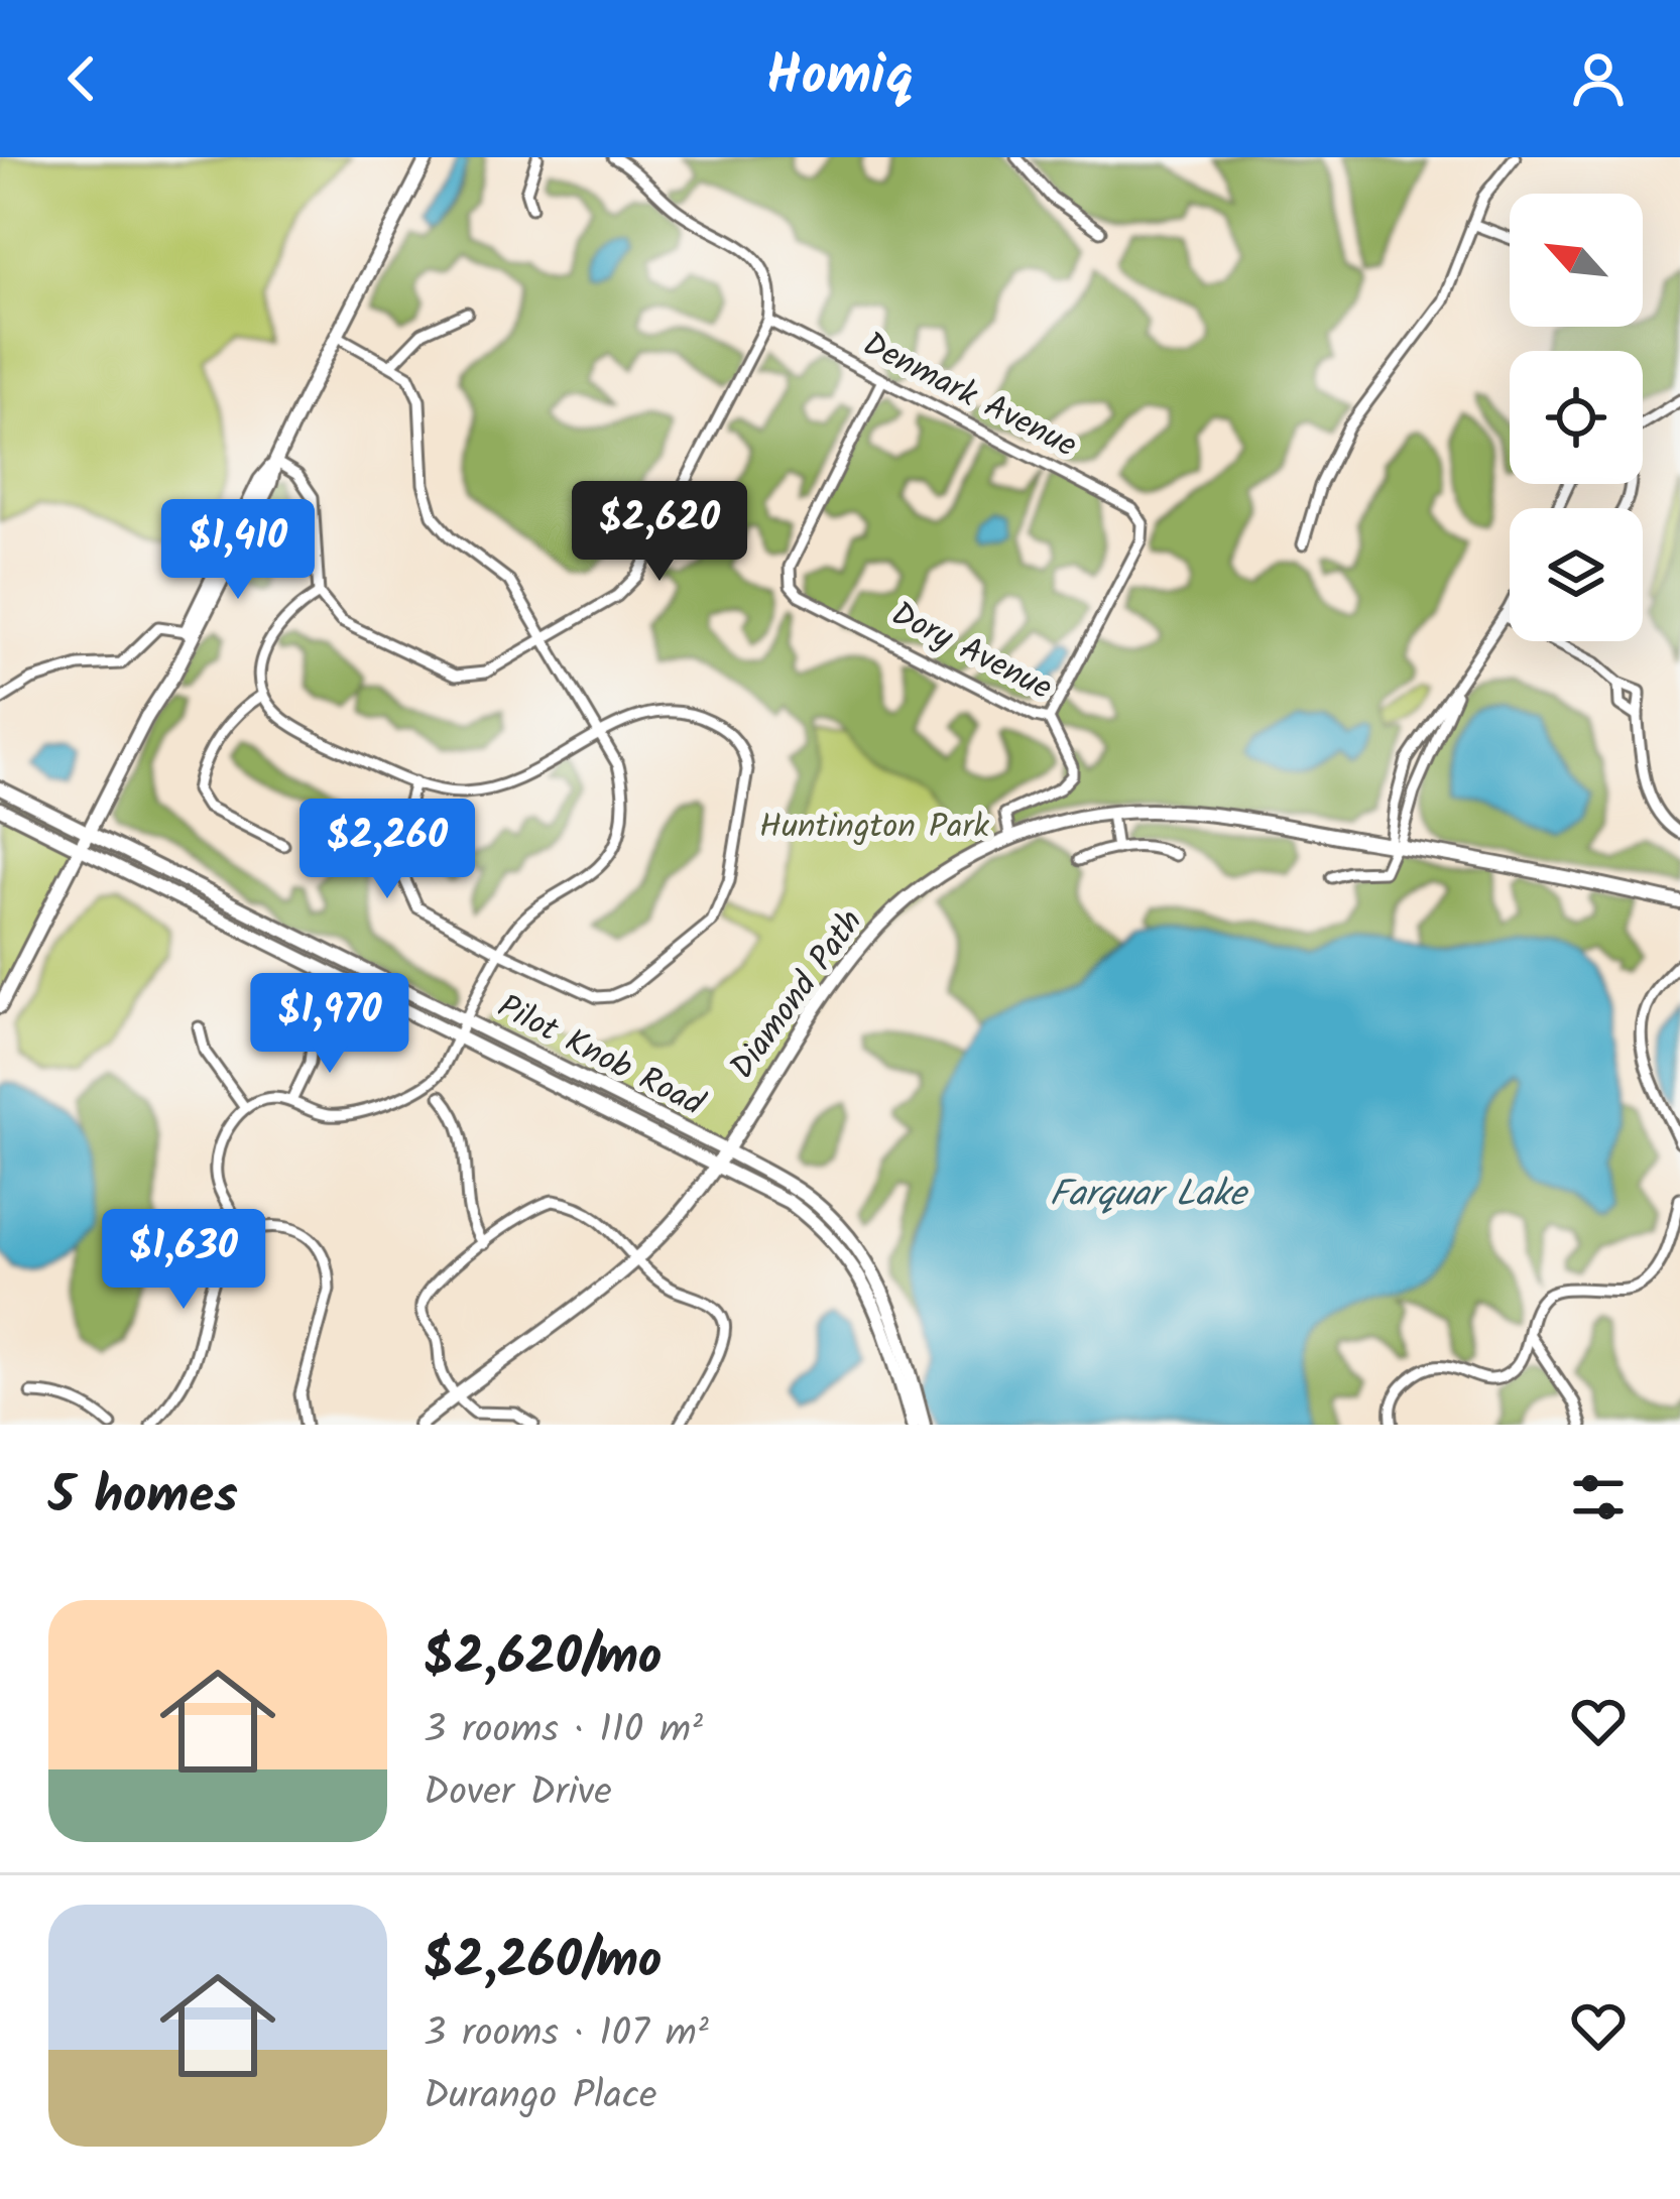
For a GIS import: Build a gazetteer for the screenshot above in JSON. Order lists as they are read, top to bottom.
{
  "streets": {
    "main road": ["Diamond Path", "Pilot Knob Road"],
    "street": ["Denmark Avenue", "Dory Avenue"]
  },
  "crossings": [
    ["Denmark Avenue", "Dory Avenue"],
    ["Dory Avenue", "Diamond Path"],
    ["Diamond Path", "Pilot Knob Road"]
  ],
  "water": ["Farquar Lake"],
  "parks": ["Huntington Park"],
  "north": "top left",
  "page": {
    "header": "Homiq",
    "price": [
      "$2,620",
      "$1,410",
      "$2,260",
      "$1,970",
      "$1,630"
    ],
    "heading": "5 homes",
    "list": [
      {
        "name": "$2,620/mo",
        "note": "3 rooms · 110 m² · Dover Drive"
      },
      {
        "name": "$2,260/mo",
        "note": "3 rooms · 107 m² · Durango Place"
      }
    ]
  }
}
